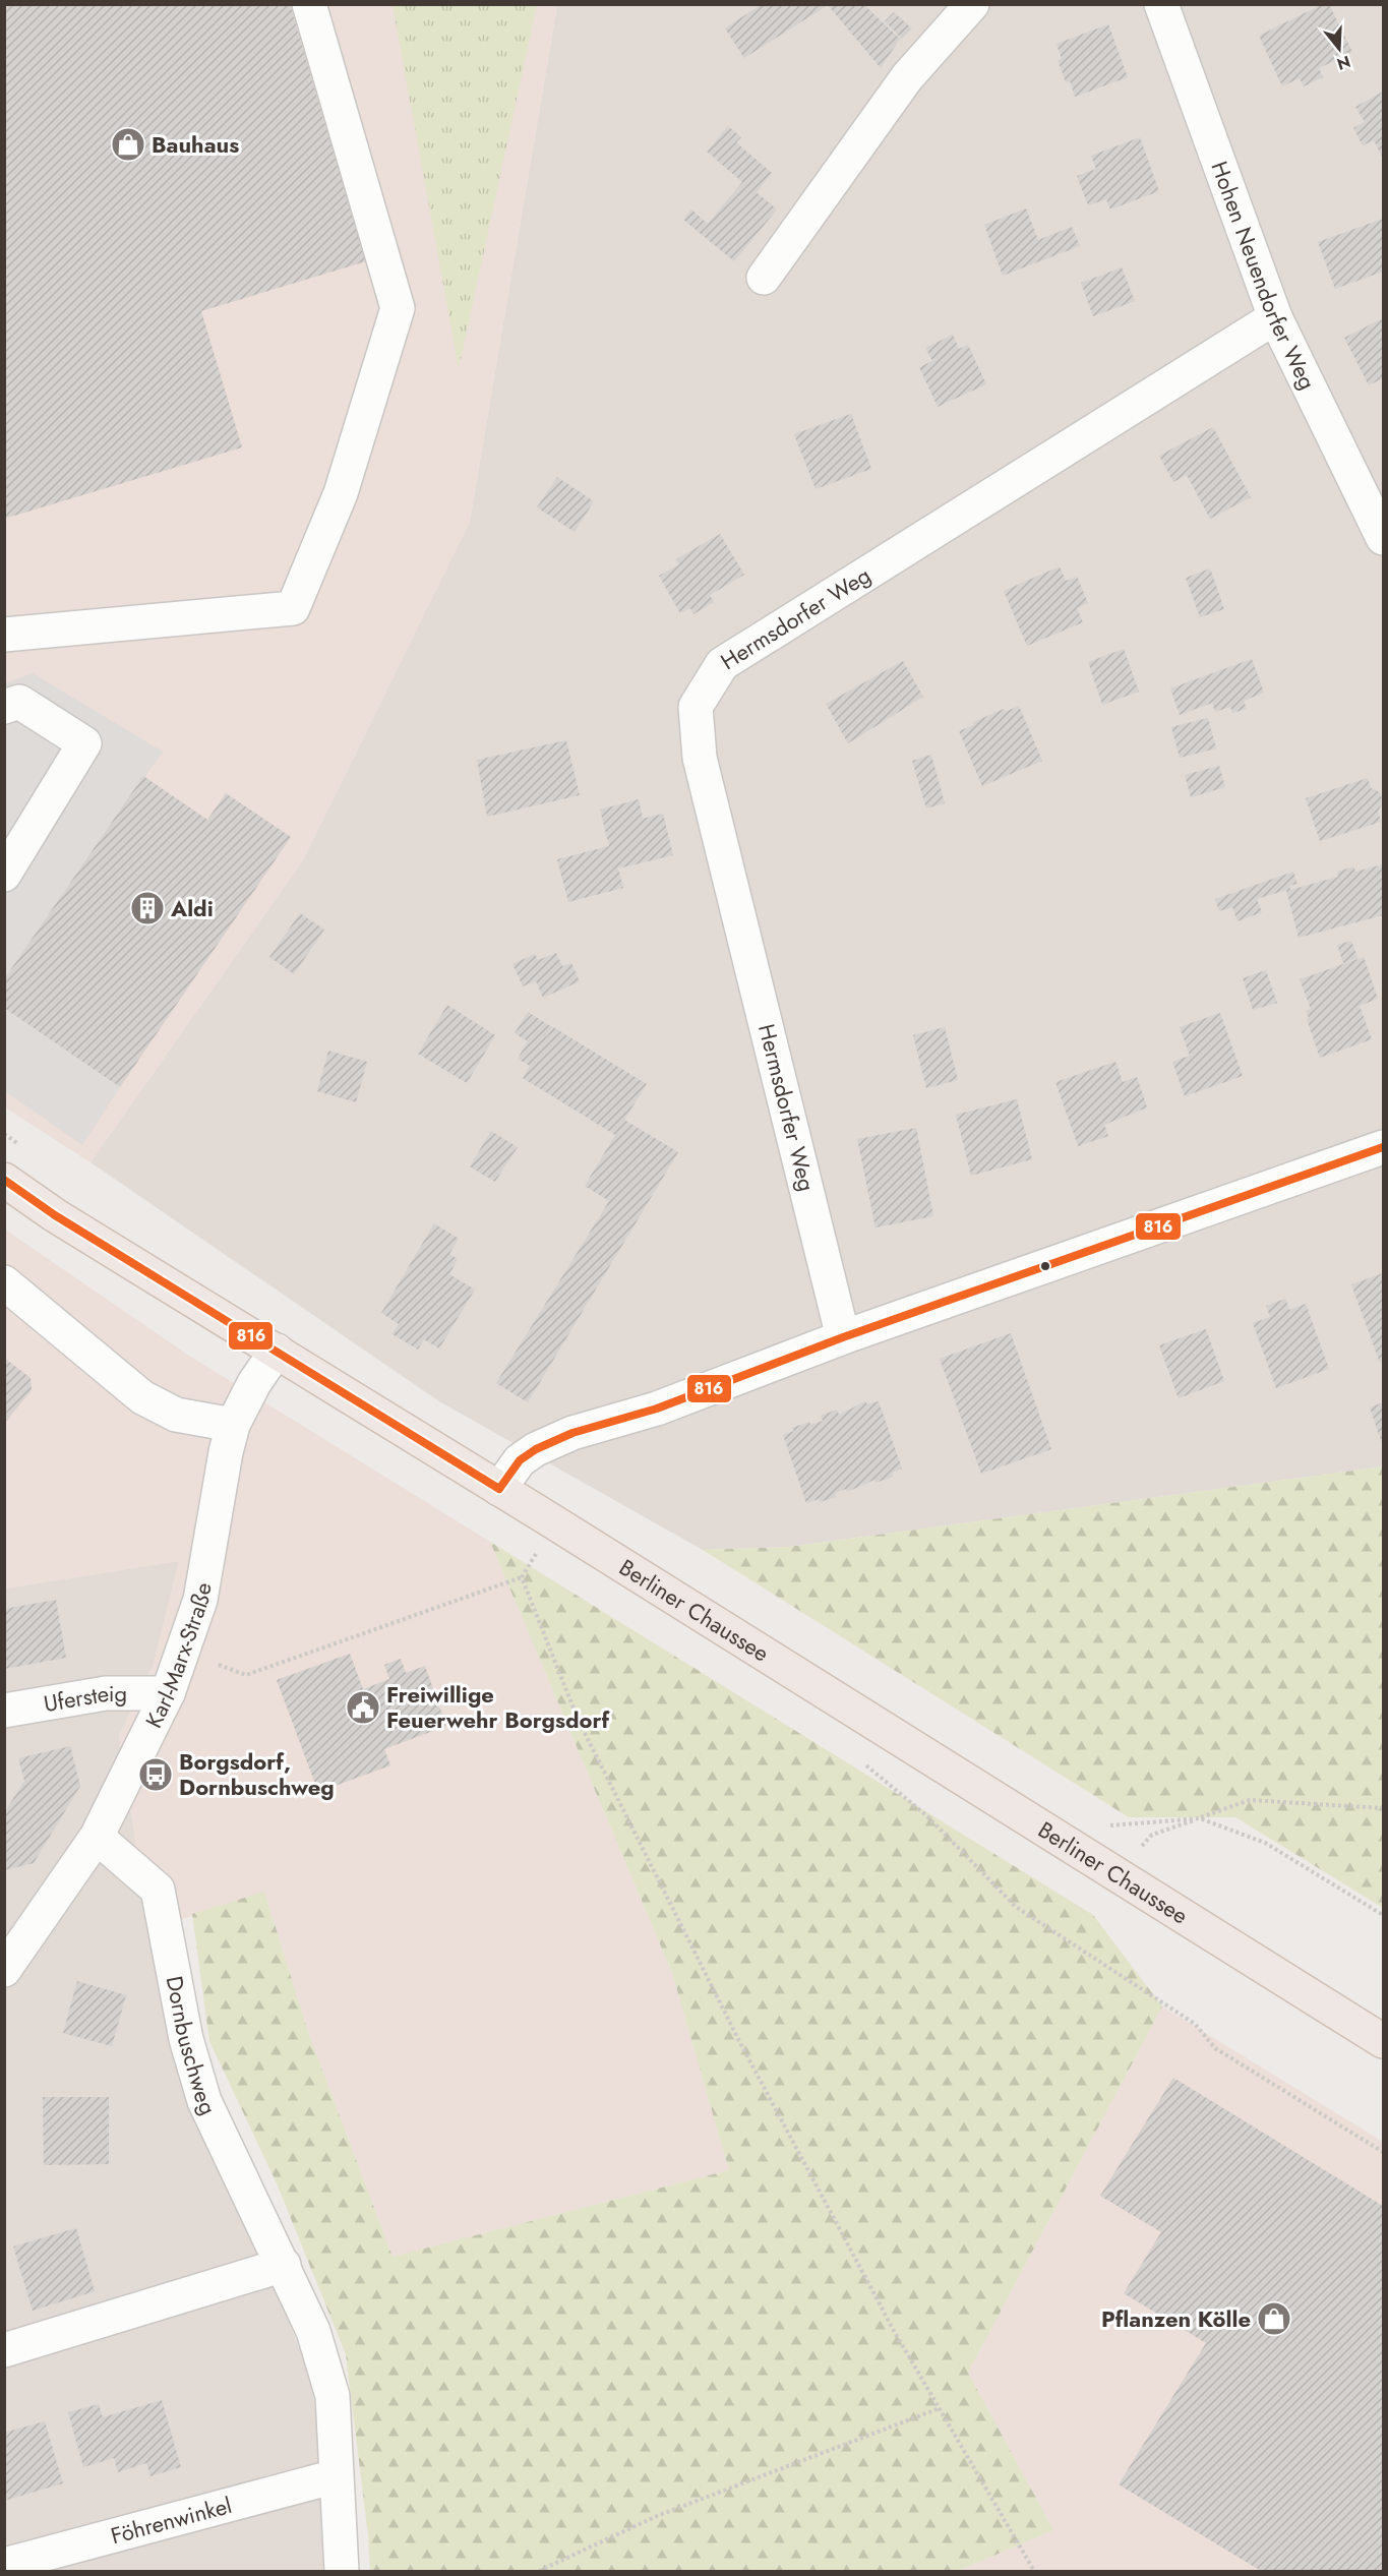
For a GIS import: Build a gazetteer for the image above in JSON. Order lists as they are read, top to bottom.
{
  "streets": {
    "main road": ["Berliner Chaussee"],
    "street": [
      "Hohen Neuendorfer Weg",
      "Hermsdorfer Weg",
      "Karl-Marx-Straße",
      "Ufersteig",
      "Dornbuschweg",
      "Föhrenwinkel"
    ]
  },
  "crossings": [
    ["Hohen Neuendorfer Weg", "Hermsdorfer Weg"],
    ["Berliner Chaussee", "Karl-Marx-Straße"],
    ["Karl-Marx-Straße", "Ufersteig"],
    ["Karl-Marx-Straße", "Dornbuschweg"],
    ["Dornbuschweg", "Föhrenwinkel"]
  ],
  "places": {
    "shop": ["Bauhaus", "Pflanzen Kölle"],
    "building": ["Aldi"],
    "public building": ["Freiwillige Feuerwehr Borgsdorf"],
    "bus stop": ["Borgsdorf, Dornbuschweg"]
  },
  "lines": ["transit line 816"],
  "north": "bottom"
}
